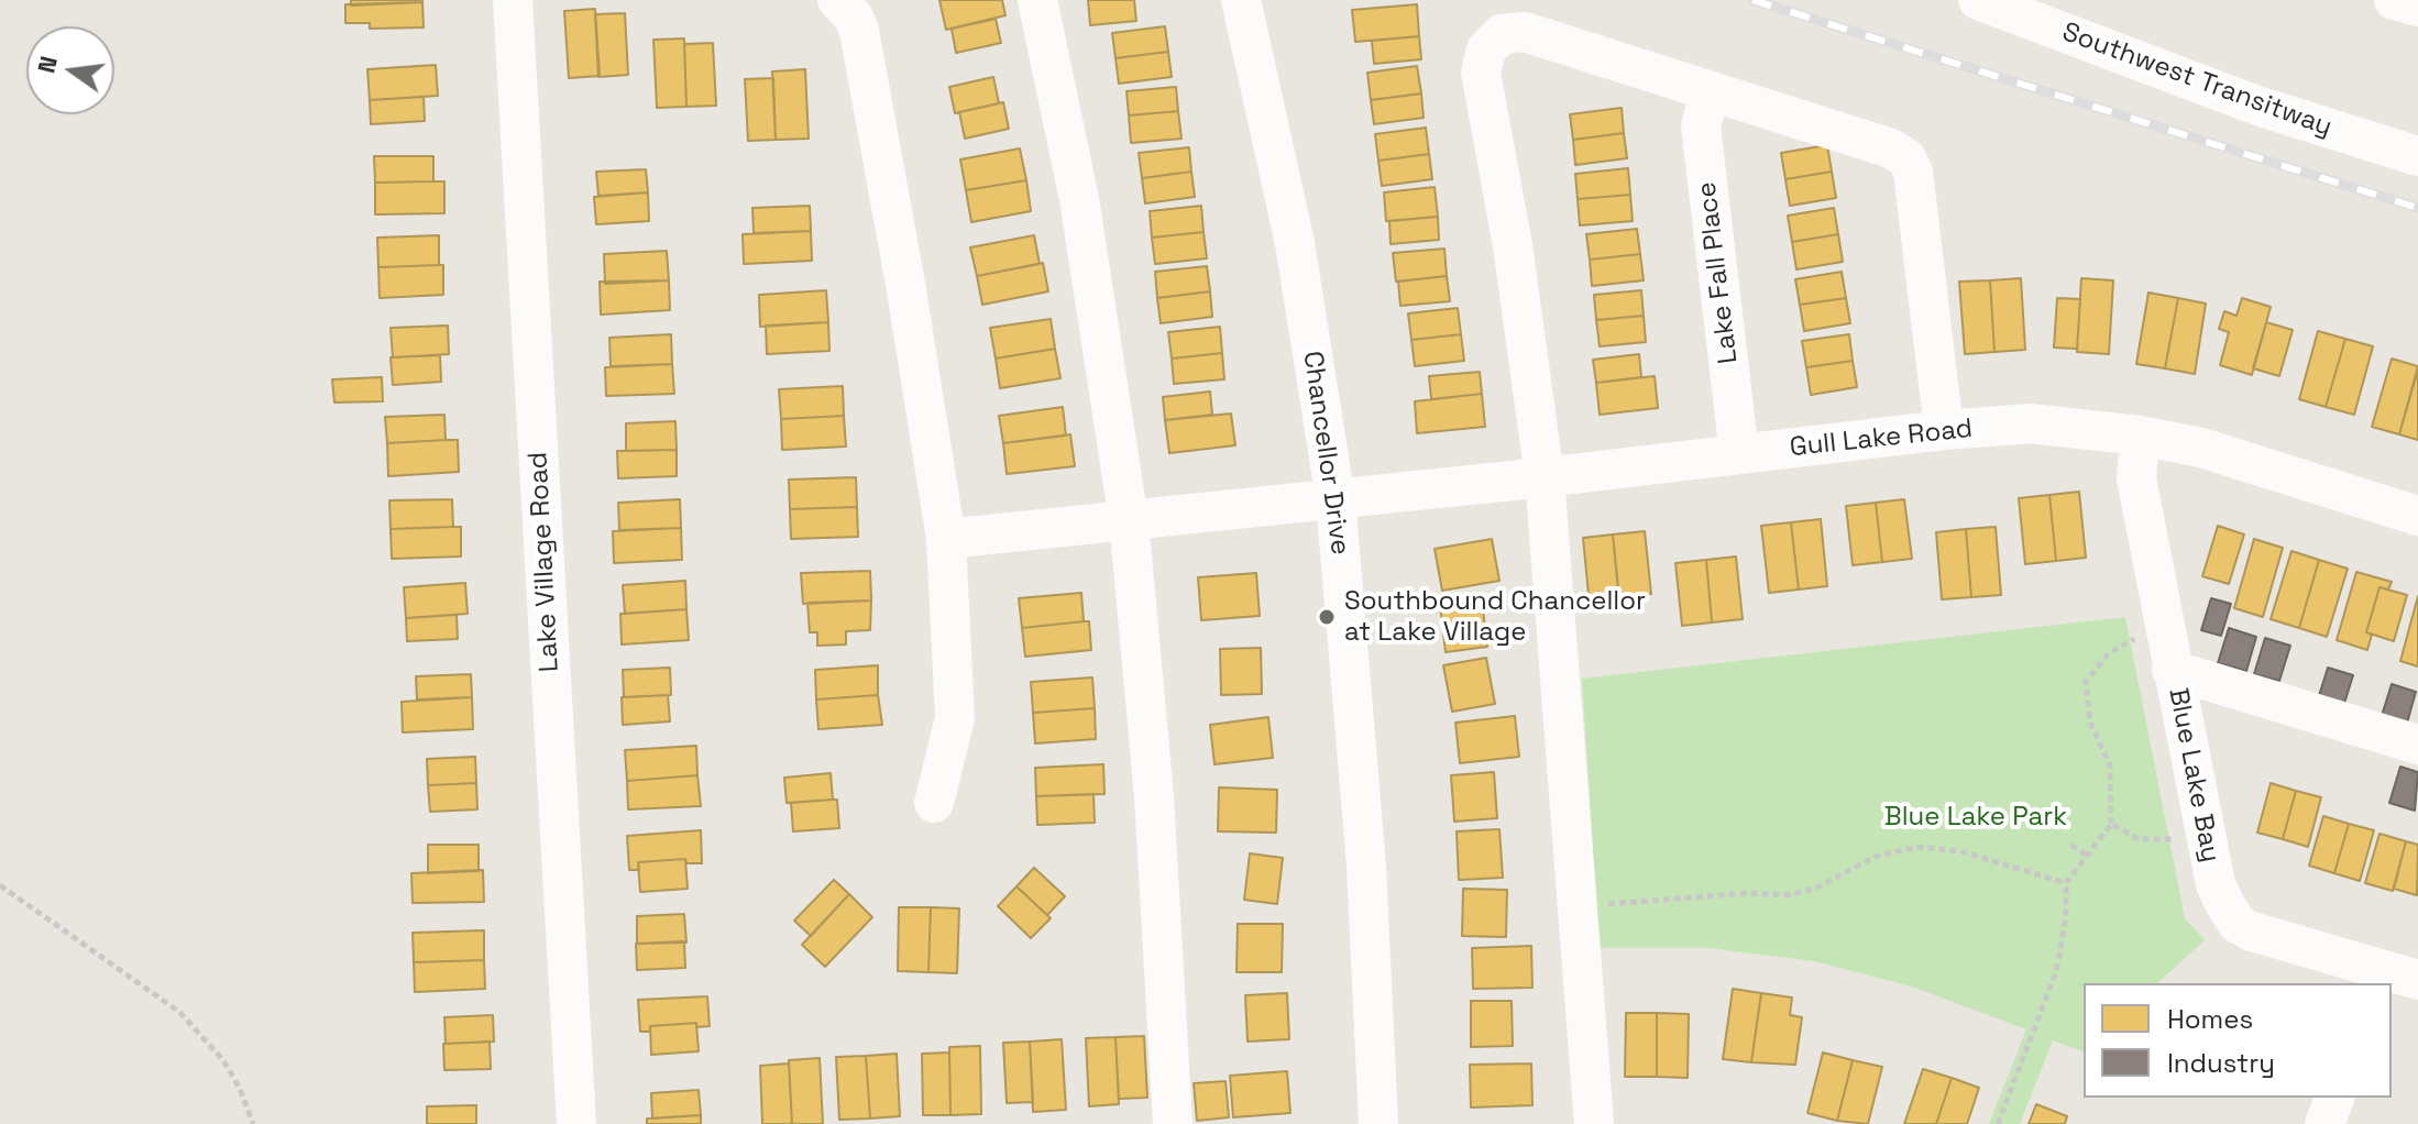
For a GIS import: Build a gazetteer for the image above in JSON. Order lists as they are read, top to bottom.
{
  "streets": {
    "street": [
      "Southwest Transitway",
      "Lake Fall Place",
      "Gull Lake Road",
      "Chancellor Drive",
      "Lake Village Road",
      "Blue Lake Bay"
    ]
  },
  "crossings": [
    ["Lake Fall Place", "Gull Lake Road"],
    ["Gull Lake Road", "Chancellor Drive"],
    ["Gull Lake Road", "Blue Lake Bay"]
  ],
  "parks": ["Blue Lake Park"],
  "places": ["Southbound Chancellor at Lake Village"],
  "legend": ["Homes", "Industry"],
  "north": "left"
}
